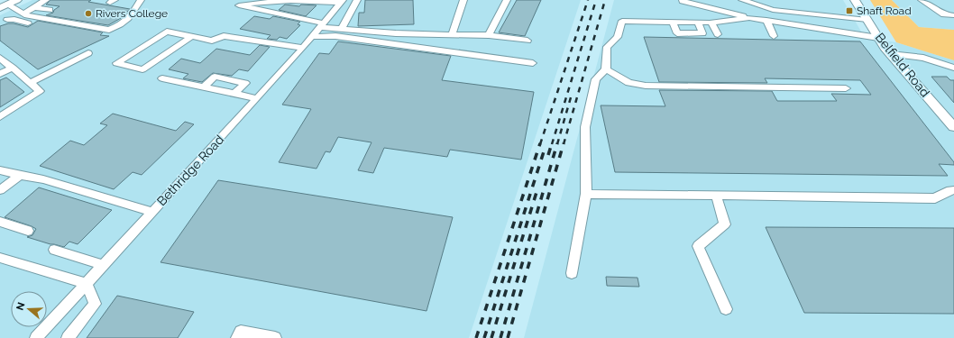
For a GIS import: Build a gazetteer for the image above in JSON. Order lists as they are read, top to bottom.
{
  "streets": {
    "main road": ["Belfield Road"],
    "street": ["Bethridge Road"]
  },
  "places": {
    "transit": ["Shaft Road"],
    "other": ["Rivers College"]
  },
  "north": "left"
}
